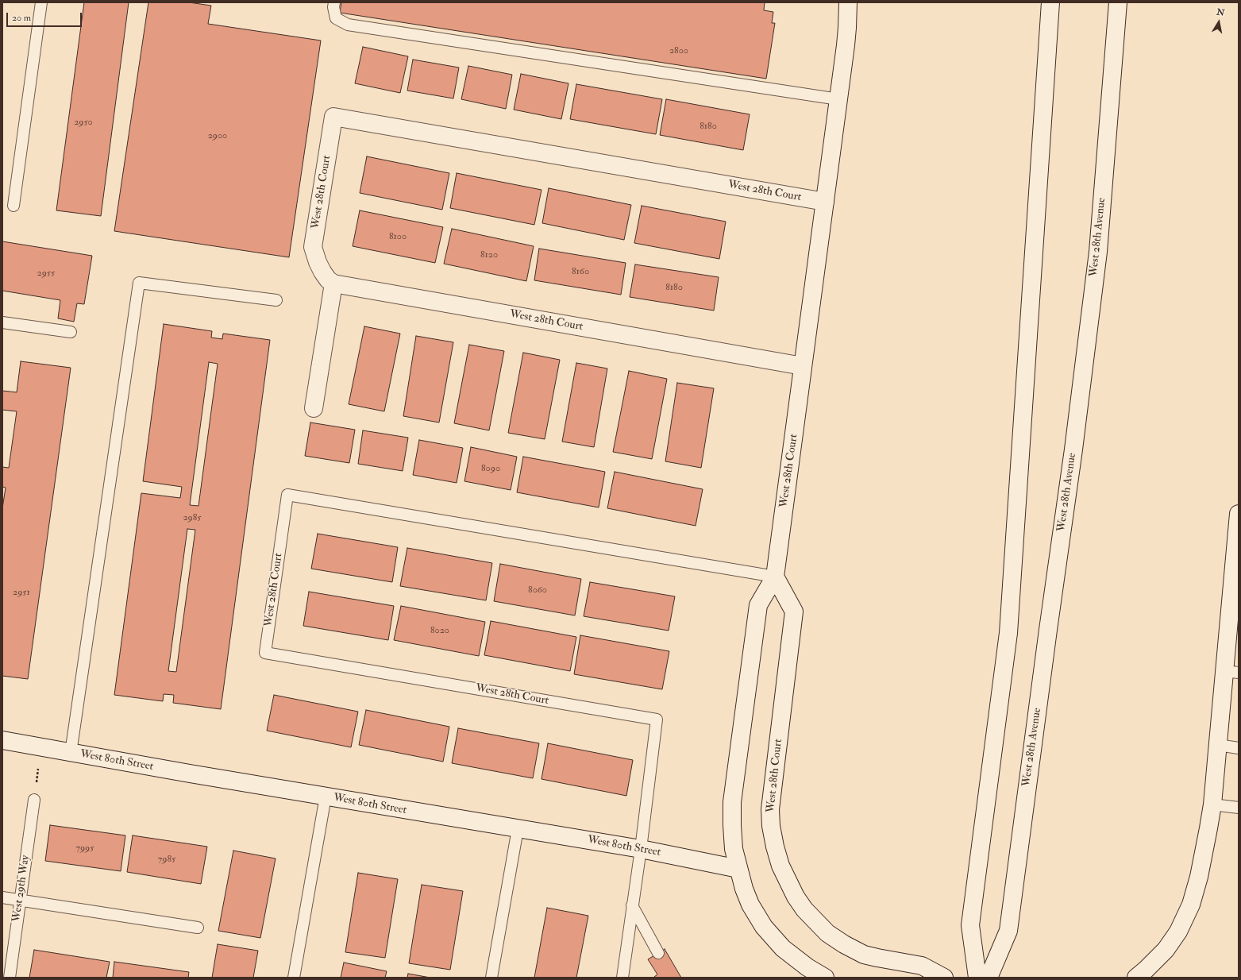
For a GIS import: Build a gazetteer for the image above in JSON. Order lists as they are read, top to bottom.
{
  "streets": {
    "street": ["West 28th Court", "West 28th Avenue", "West 80th Street"],
    "lane": ["West 29th Way"]
  },
  "crossings": [
    ["West 28th Court", "West 80th Street"]
  ],
  "house_numbers": [
    "2800",
    "2950",
    "8180",
    "2900",
    "8100",
    "8120",
    "8160",
    "2955",
    "8180",
    "8090",
    "2985",
    "8060",
    "2951",
    "8020",
    "7995",
    "7985"
  ],
  "scale_bar": "20 m",
  "north": "top"
}
